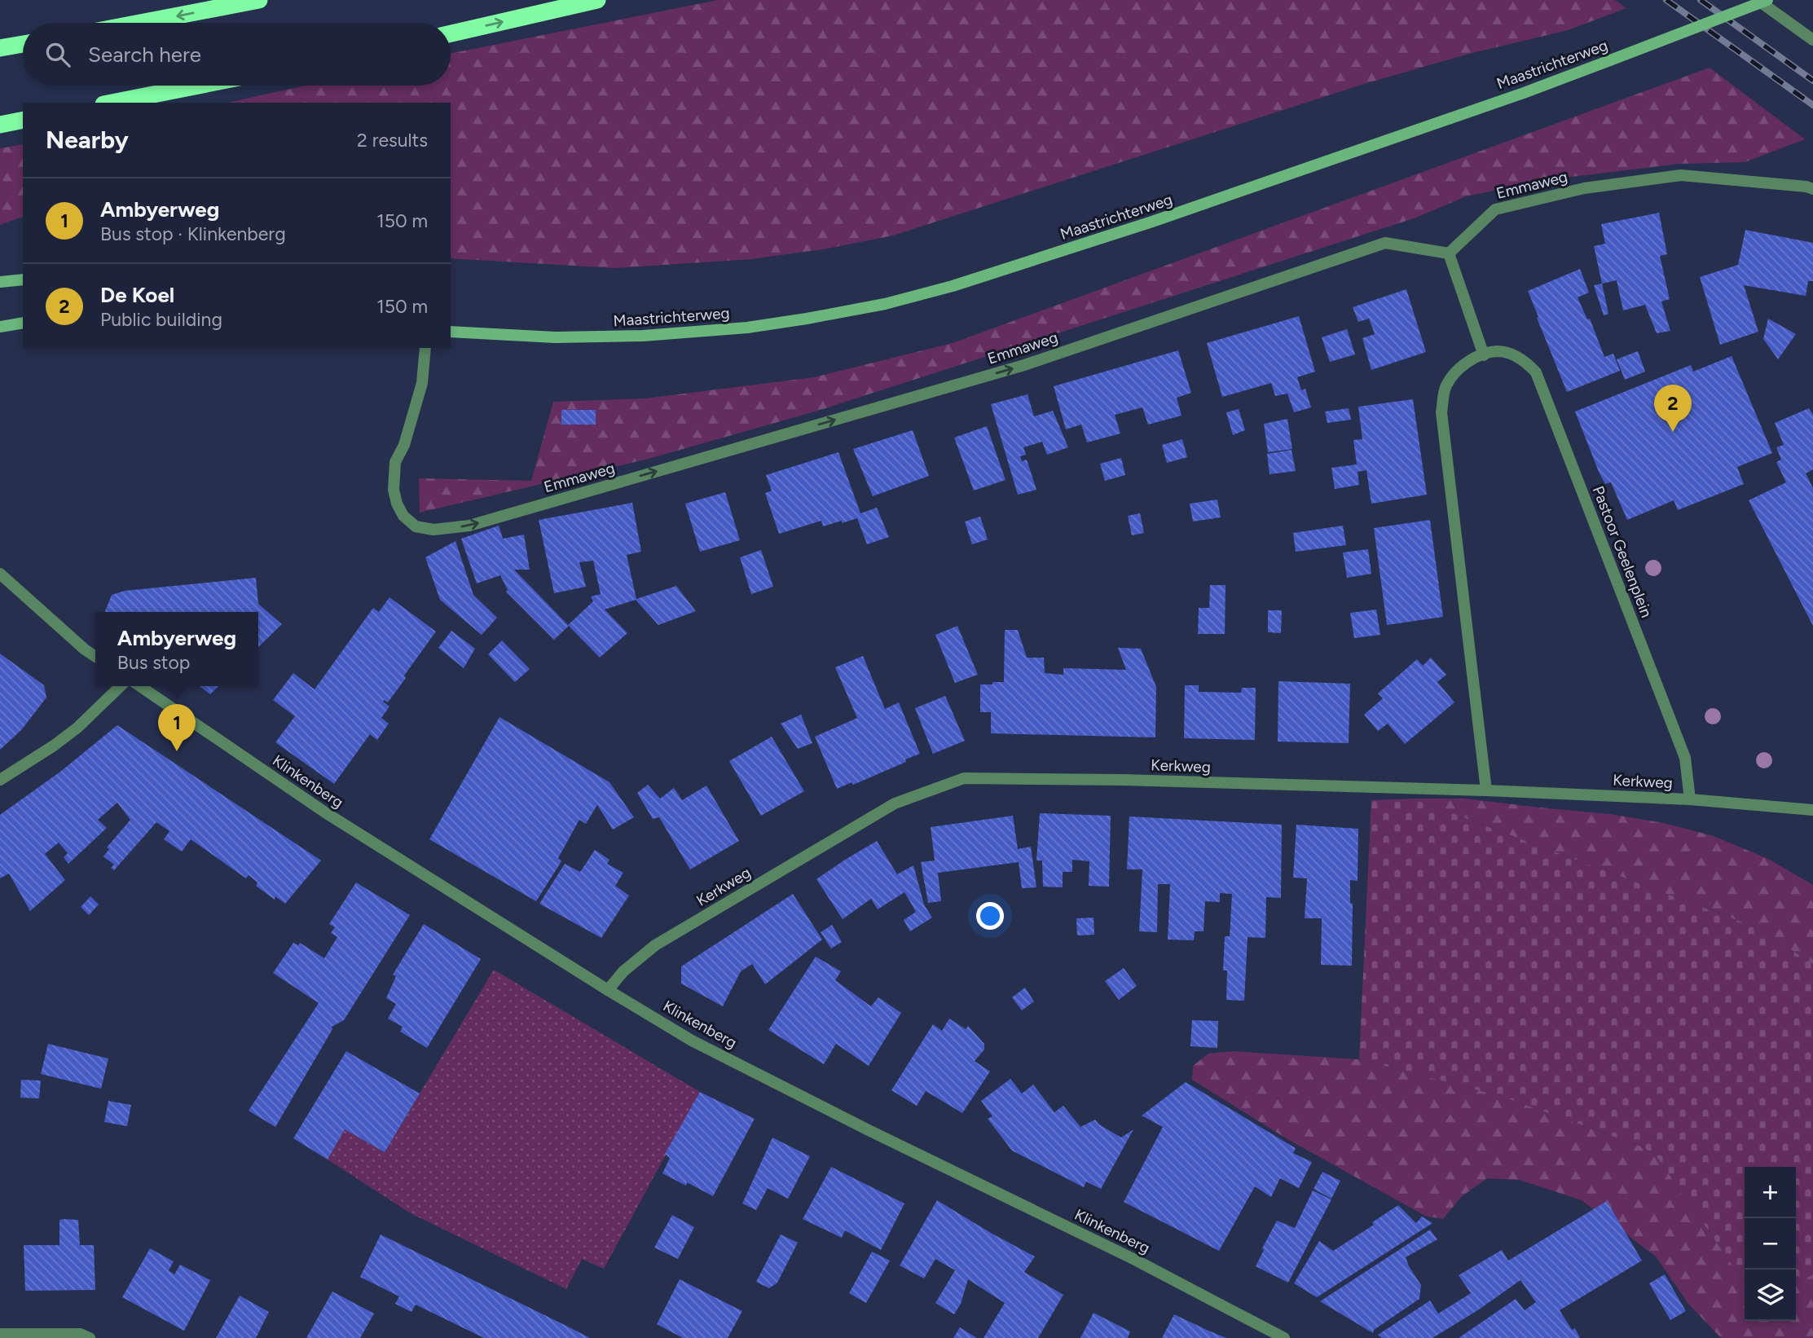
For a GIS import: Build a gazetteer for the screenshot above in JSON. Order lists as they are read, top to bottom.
{
  "streets": {
    "main road": ["Maastrichterweg"],
    "street": [
      "Emmaweg",
      "Pastoor Geelenplein",
      "Kerkweg",
      "Klinkenberg"
    ]
  },
  "crossings": [
    ["Pastoor Geelenplein", "Kerkweg"],
    ["Kerkweg", "Klinkenberg"]
  ],
  "one_way": ["Emmaweg"],
  "page": {
    "search": "Search here",
    "heading": ["Nearby", "2 results"],
    "list": [
      {
        "mark": "1",
        "name": "Ambyerweg",
        "note": "Bus stop · Klinkenberg",
        "value": "150 m"
      },
      {
        "mark": "2",
        "name": "De Koel",
        "note": "Public building",
        "value": "150 m"
      }
    ],
    "pins": ["2", "1"],
    "popup": ["Ambyerweg", "Bus stop"],
    "map_buttons": ["+", "−"]
  }
}
